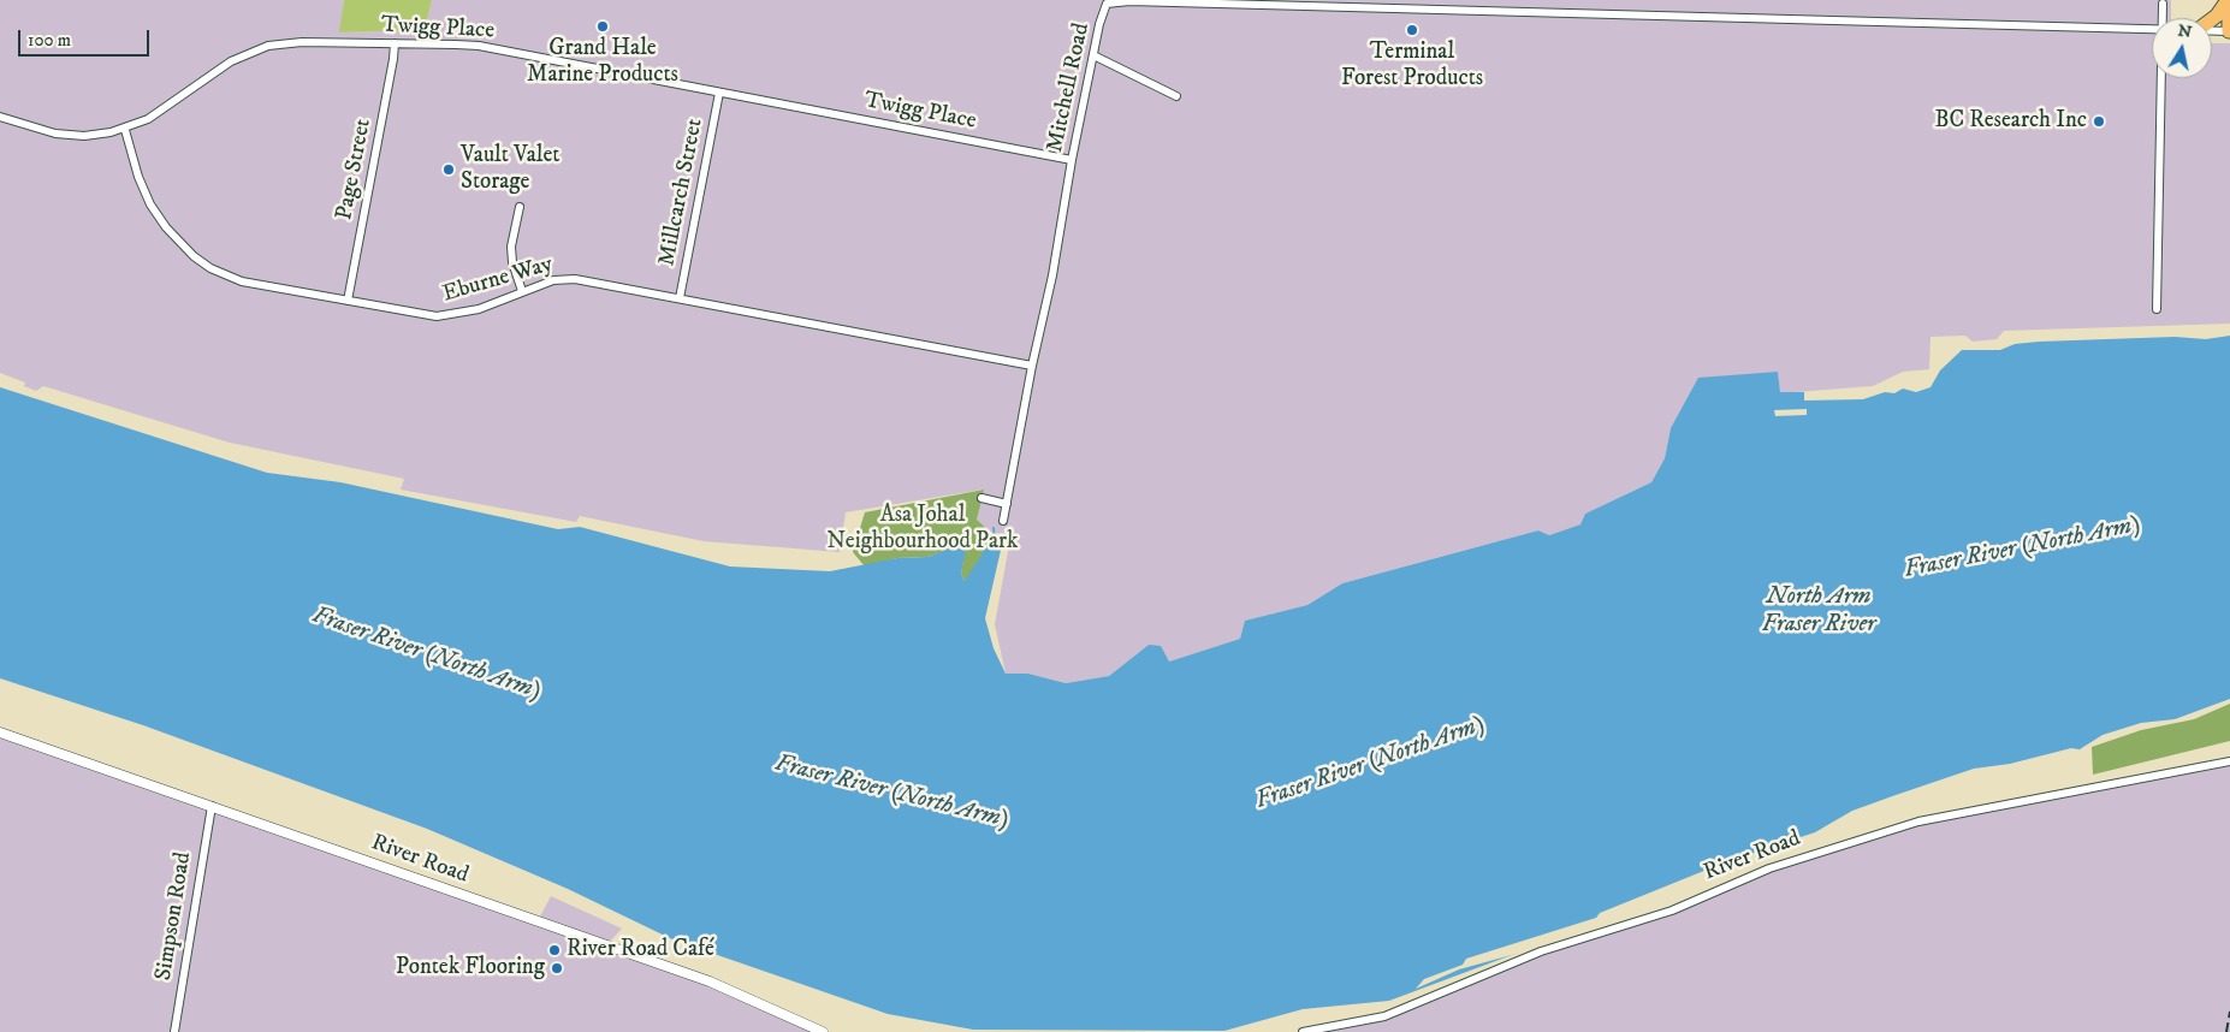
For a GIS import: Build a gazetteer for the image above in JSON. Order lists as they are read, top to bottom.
{
  "streets": {
    "street": [
      "Twigg Place",
      "Mitchell Road",
      "Page Street",
      "Millcarch Street",
      "Eburne Way",
      "River Road",
      "Simpson Road"
    ]
  },
  "crossings": [
    ["Twigg Place", "Mitchell Road"],
    ["Twigg Place", "Page Street"],
    ["Twigg Place", "Millcarch Street"],
    ["Twigg Place", "Eburne Way"],
    ["Mitchell Road", "Eburne Way"],
    ["Page Street", "Eburne Way"],
    ["Millcarch Street", "Eburne Way"],
    ["River Road", "Simpson Road"]
  ],
  "water": ["Fraser River (North Arm)", "North Arm Fraser River"],
  "parks": ["Asa Johal Neighbourhood Park"],
  "places": [
    "Grand Hale Marine Products",
    "Terminal Forest Products",
    "BC Research Inc",
    "Vault Valet Storage",
    "River Road Café",
    "Pontek Flooring"
  ],
  "scale_bar": "100 m",
  "north": "top"
}
